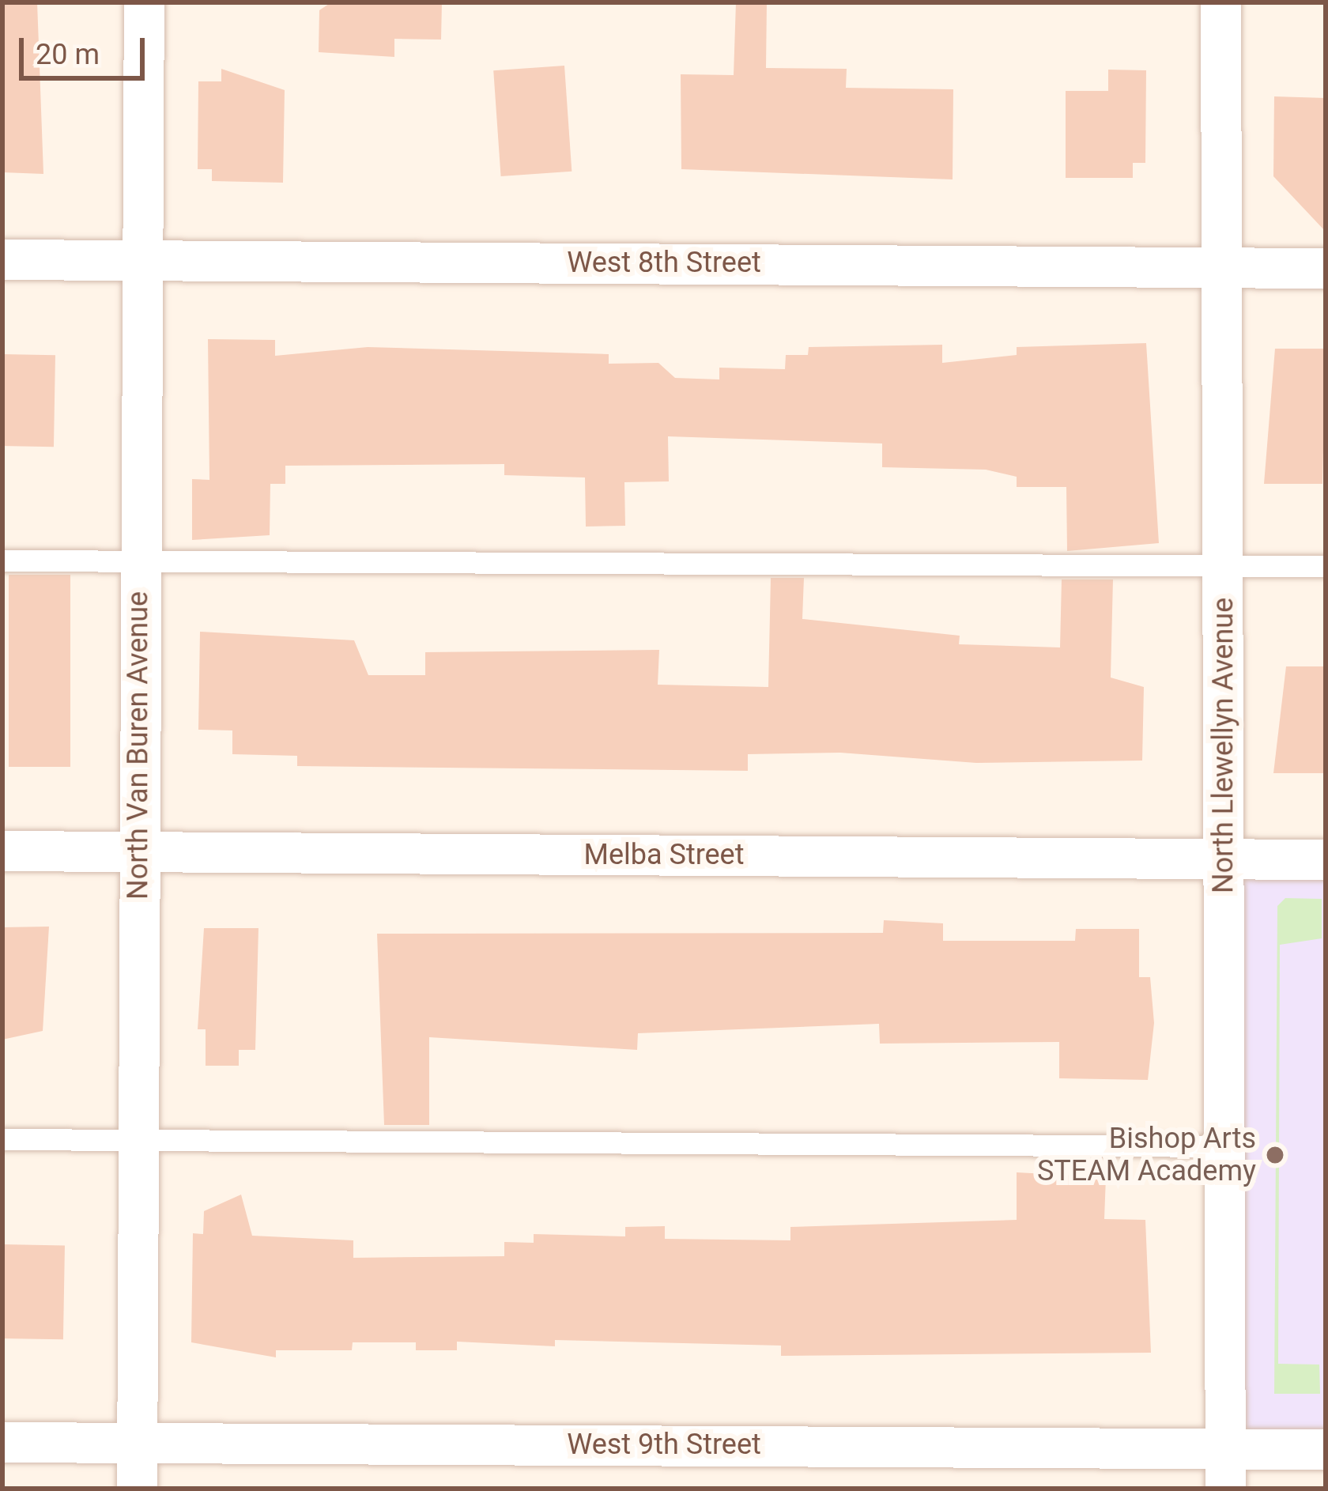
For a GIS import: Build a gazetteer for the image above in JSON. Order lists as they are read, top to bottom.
{
  "streets": {
    "street": [
      "West 8th Street",
      "North Van Buren Avenue",
      "North Llewellyn Avenue",
      "Melba Street",
      "West 9th Street"
    ]
  },
  "crossings": [
    ["West 8th Street", "North Van Buren Avenue"],
    ["West 8th Street", "North Llewellyn Avenue"],
    ["North Van Buren Avenue", "Melba Street"],
    ["North Van Buren Avenue", "West 9th Street"],
    ["North Llewellyn Avenue", "Melba Street"],
    ["North Llewellyn Avenue", "West 9th Street"]
  ],
  "places": ["Bishop Arts STEAM Academy"],
  "scale_bar": "20 m"
}
